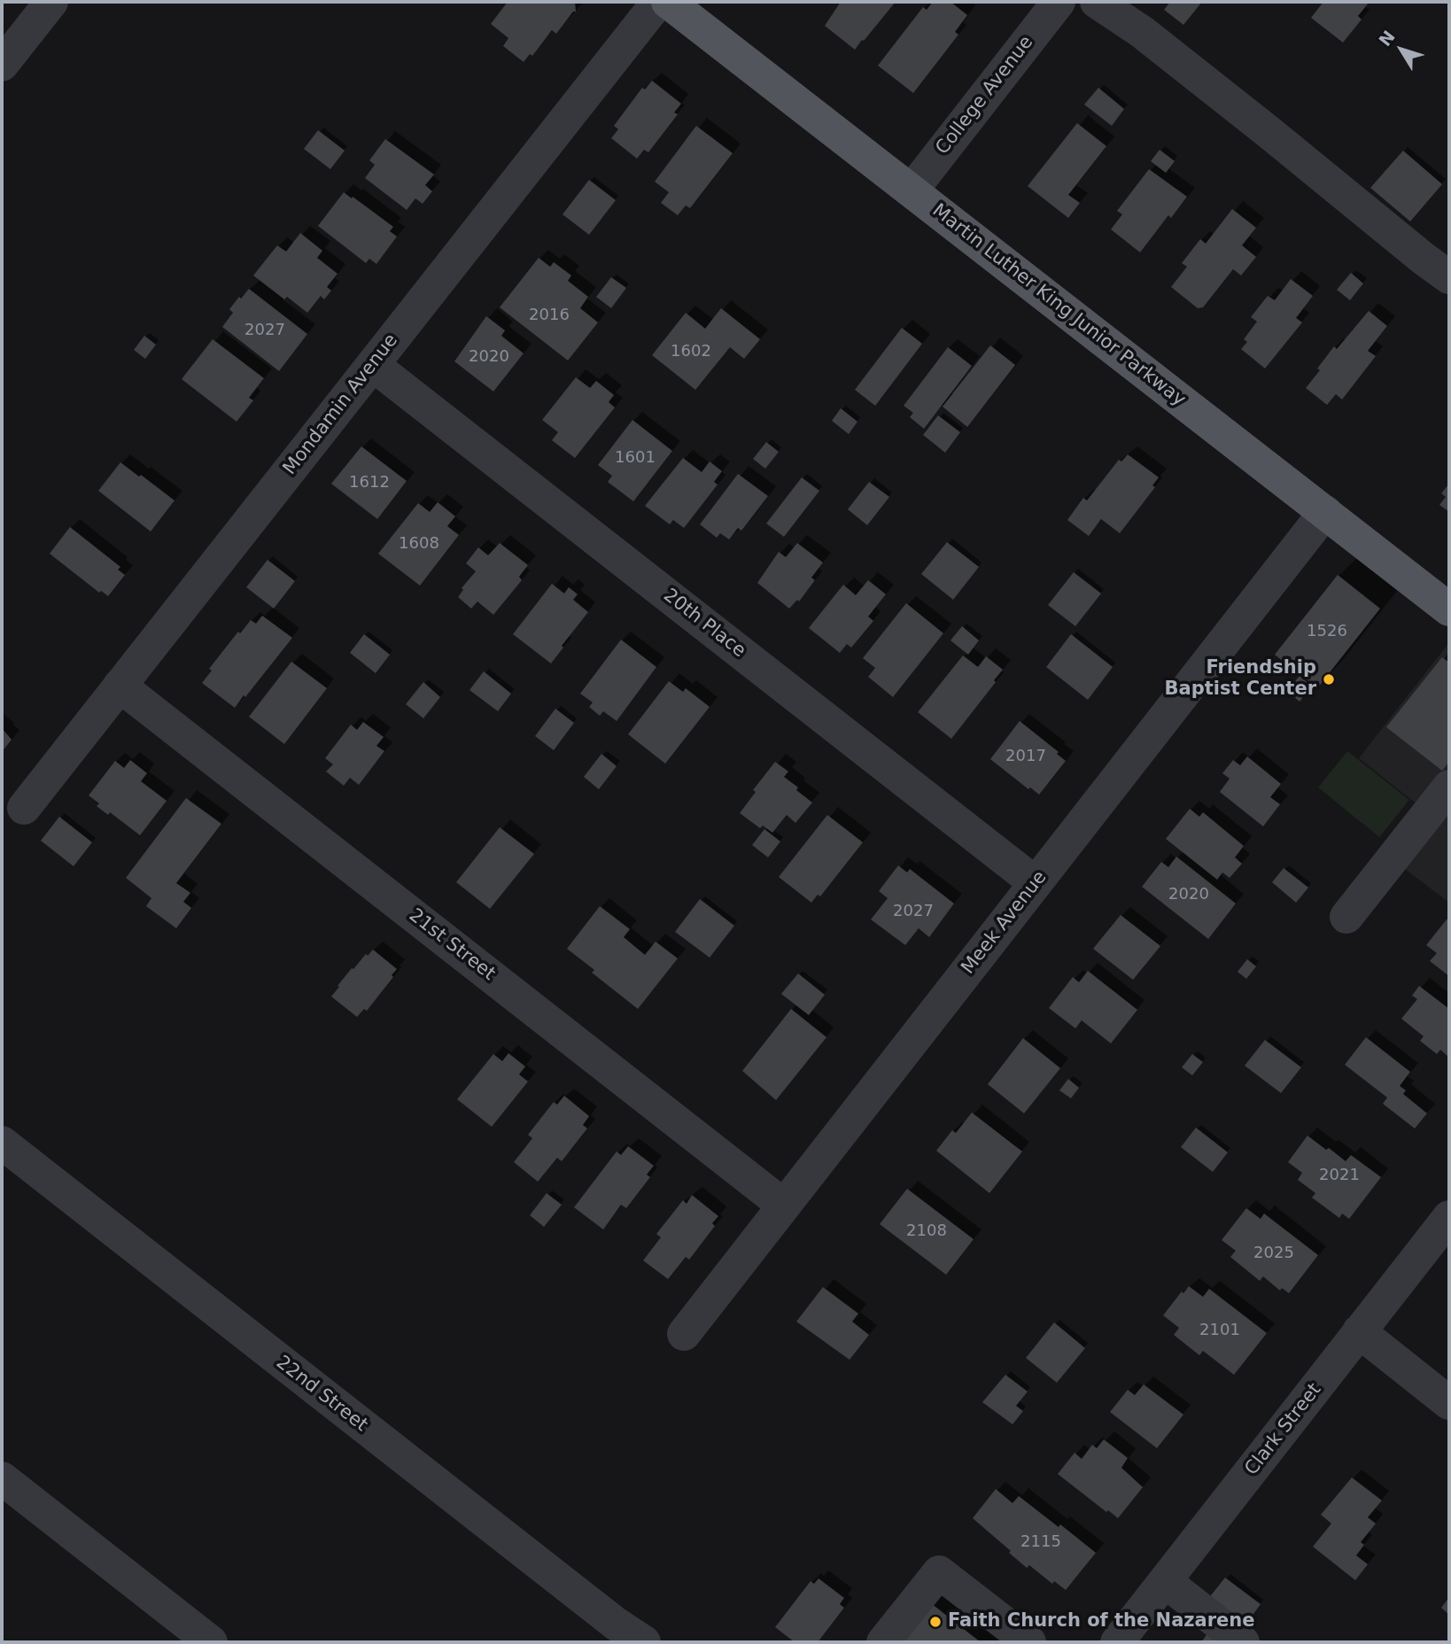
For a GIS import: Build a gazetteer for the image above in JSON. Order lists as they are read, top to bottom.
{
  "streets": {
    "main road": ["Martin Luther King Junior Parkway"],
    "street": [
      "College Avenue",
      "Mondamin Avenue",
      "20th Place",
      "Meek Avenue",
      "21st Street",
      "22nd Street",
      "Clark Street"
    ]
  },
  "crossings": [
    ["College Avenue", "Martin Luther King Junior Parkway"],
    ["Martin Luther King Junior Parkway", "Meek Avenue"],
    ["Mondamin Avenue", "20th Place"],
    ["Mondamin Avenue", "21st Street"],
    ["20th Place", "Meek Avenue"],
    ["Meek Avenue", "21st Street"]
  ],
  "places": ["Friendship Baptist Center", "Faith Church of the Nazarene"],
  "house_numbers": [
    "2016",
    "2027",
    "1602",
    "2020",
    "1601",
    "1612",
    "1608",
    "1526",
    "2017",
    "2020",
    "2027",
    "2021",
    "2108",
    "2025",
    "2101",
    "2115"
  ],
  "north": "top left"
}
